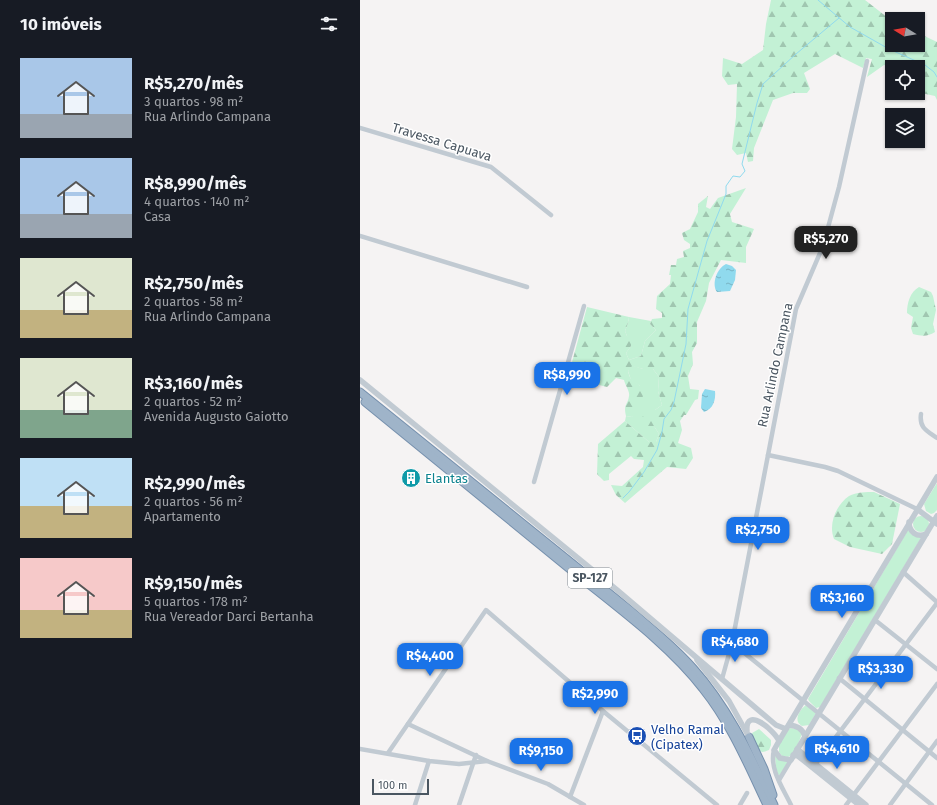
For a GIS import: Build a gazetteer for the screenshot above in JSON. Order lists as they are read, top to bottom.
{
  "streets": {
    "highway": ["SP-127"],
    "street": ["Travessa Capuava", "Rua Arlindo Campana"]
  },
  "places": {
    "building": ["Elantas"],
    "bus stop": ["Velho Ramal (Cipatex)"]
  },
  "scale_bar": "100 m",
  "north": "left",
  "page": {
    "heading": "10 imóveis",
    "list": [
      {
        "name": "R$5,270/mês",
        "note": "3 quartos · 98 m² · Rua Arlindo Campana"
      },
      {
        "name": "R$8,990/mês",
        "note": "4 quartos · 140 m² · Casa"
      },
      {
        "name": "R$2,750/mês",
        "note": "2 quartos · 58 m² · Rua Arlindo Campana"
      },
      {
        "name": "R$3,160/mês",
        "note": "2 quartos · 52 m² · Avenida Augusto Gaiotto"
      },
      {
        "name": "R$2,990/mês",
        "note": "2 quartos · 56 m² · Apartamento"
      },
      {
        "name": "R$9,150/mês",
        "note": "5 quartos · 178 m² · Rua Vereador Darci Bertanha"
      }
    ],
    "price": [
      "R$5,270",
      "R$8,990",
      "R$2,750",
      "R$3,160",
      "R$4,680",
      "R$4,400",
      "R$3,330",
      "R$2,990",
      "R$4,610",
      "R$9,150"
    ],
    "scale": "100 m"
  }
}
